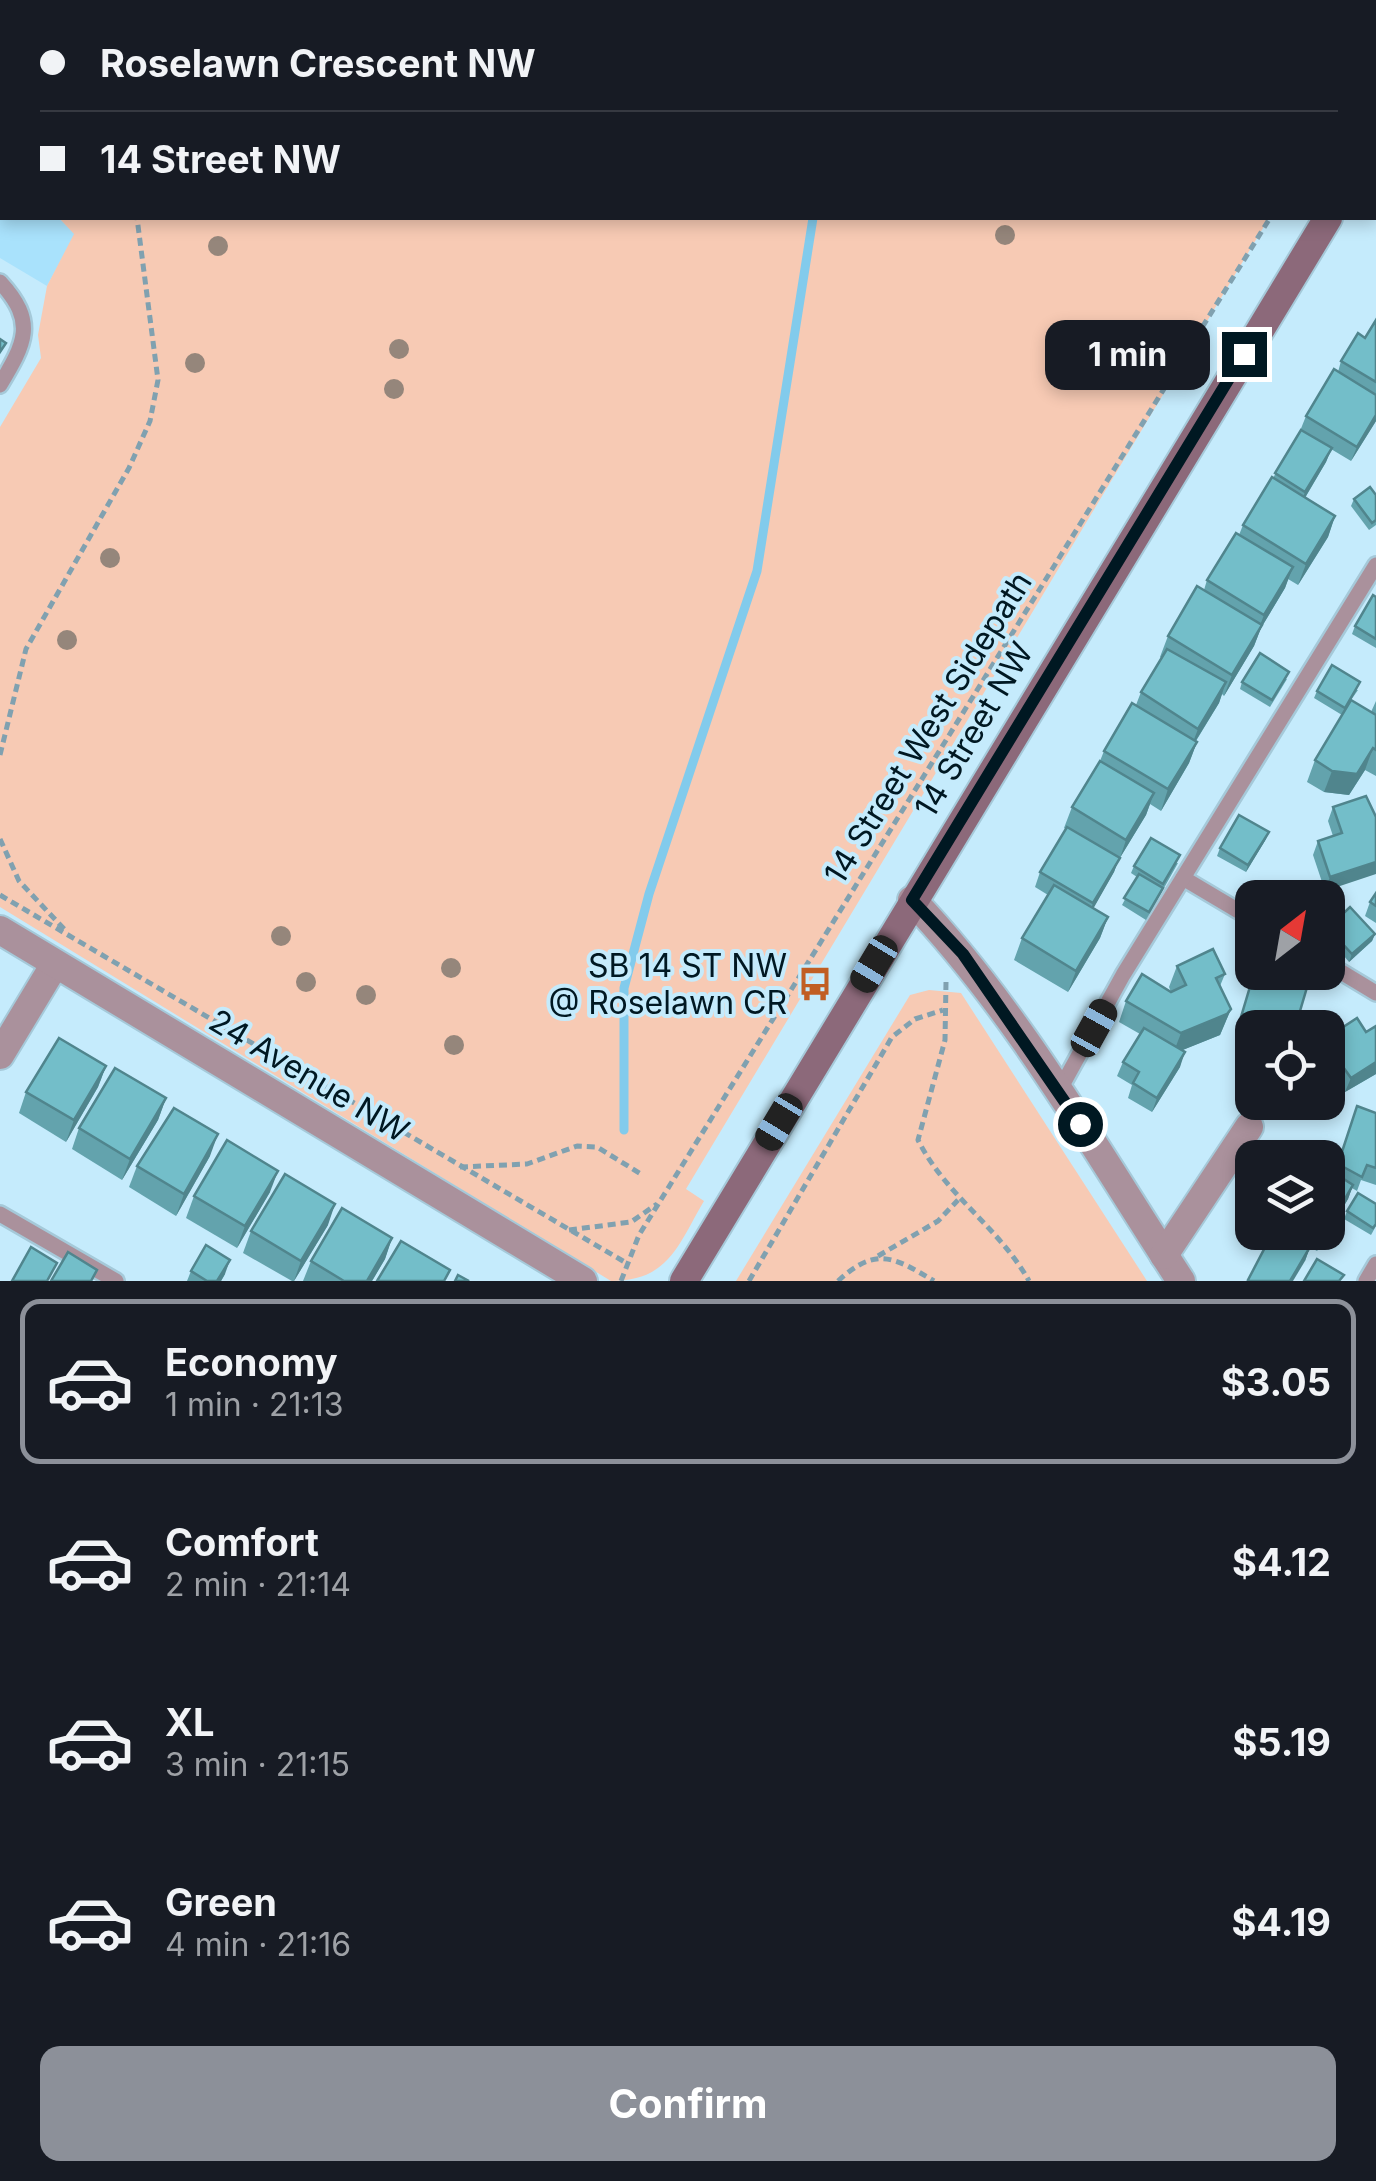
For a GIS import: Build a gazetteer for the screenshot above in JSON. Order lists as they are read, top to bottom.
{
  "streets": {
    "main road": ["14 Street NW"],
    "street": ["24 Avenue NW"],
    "path": ["14 Street West Sidepath"]
  },
  "places": {
    "bus stop": ["SB 14 ST NW @ Roselawn CR"]
  },
  "north": "top right",
  "page": {
    "banner": ["Roselawn Crescent NW", "14 Street NW"],
    "bubble": "1 min",
    "list": [
      {
        "name": "Economy",
        "note": "1 min · 21:13",
        "value": "$3.05"
      },
      {
        "name": "Comfort",
        "note": "2 min · 21:14",
        "value": "$4.12"
      },
      {
        "name": "XL",
        "note": "3 min · 21:15",
        "value": "$5.19"
      },
      {
        "name": "Green",
        "note": "4 min · 21:16",
        "value": "$4.19"
      }
    ],
    "buttons": "Confirm"
  }
}
